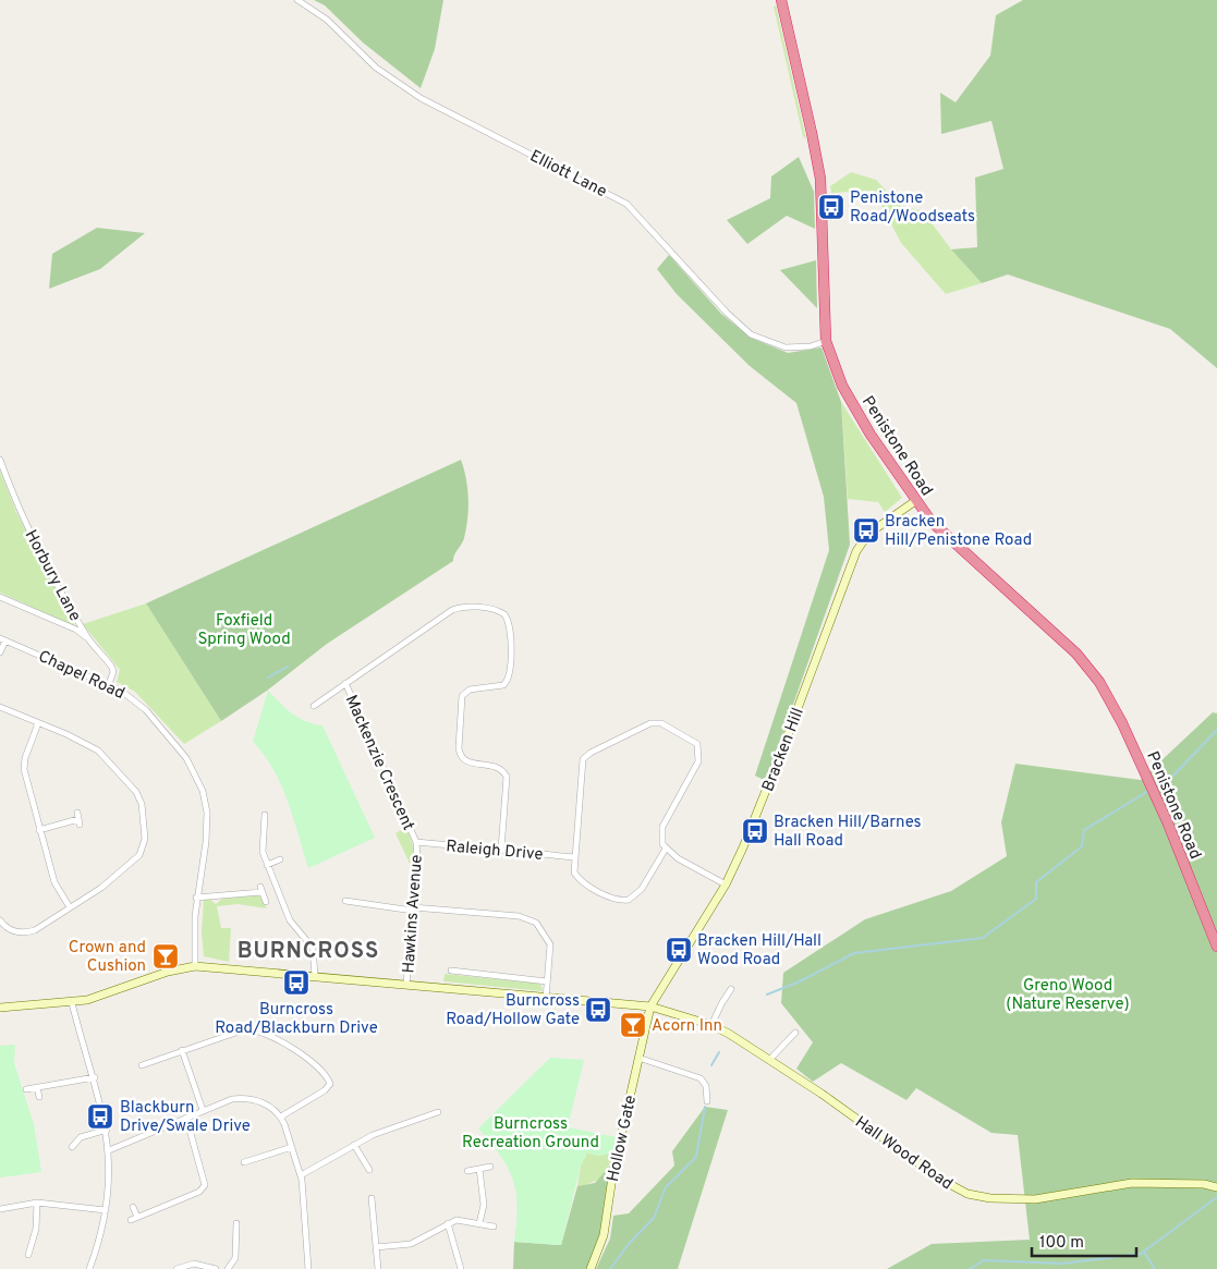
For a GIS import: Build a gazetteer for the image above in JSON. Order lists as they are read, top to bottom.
{
  "streets": {
    "highway": ["Penistone Road"],
    "main road": ["Bracken Hill", "Hollow Gate", "Hall Wood Road"],
    "street": [
      "Elliott Lane",
      "Horbury Lane",
      "Chapel Road",
      "Mackenzie Crescent",
      "Raleigh Drive",
      "Hawkins Avenue"
    ]
  },
  "crossings": [
    ["Elliott Lane", "Penistone Road"],
    ["Penistone Road", "Bracken Hill"],
    ["Horbury Lane", "Chapel Road"],
    ["Chapel Road", "Hall Wood Road"],
    ["Bracken Hill", "Hollow Gate"],
    ["Bracken Hill", "Hall Wood Road"],
    ["Mackenzie Crescent", "Raleigh Drive"],
    ["Mackenzie Crescent", "Hawkins Avenue"],
    ["Raleigh Drive", "Hawkins Avenue"],
    ["Hawkins Avenue", "Hall Wood Road"],
    ["Hollow Gate", "Hall Wood Road"]
  ],
  "districts": ["BURNCROSS"],
  "parks": ["Foxfield Spring Wood", "Greno Wood (Nature Reserve)", "Burncross Recreation Ground"],
  "places": {
    "bus stop": [
      "Penistone Road/Woodseats",
      "Bracken Hill/Penistone Road",
      "Bracken Hill/Barnes Hall Road",
      "Bracken Hill/Hall Wood Road",
      "Burncross Road/Blackburn Drive",
      "Burncross Road/Hollow Gate",
      "Blackburn Drive/Swale Drive"
    ],
    "bar": ["Crown and Cushion", "Acorn Inn"]
  },
  "scale_bar": "100 m"
}
